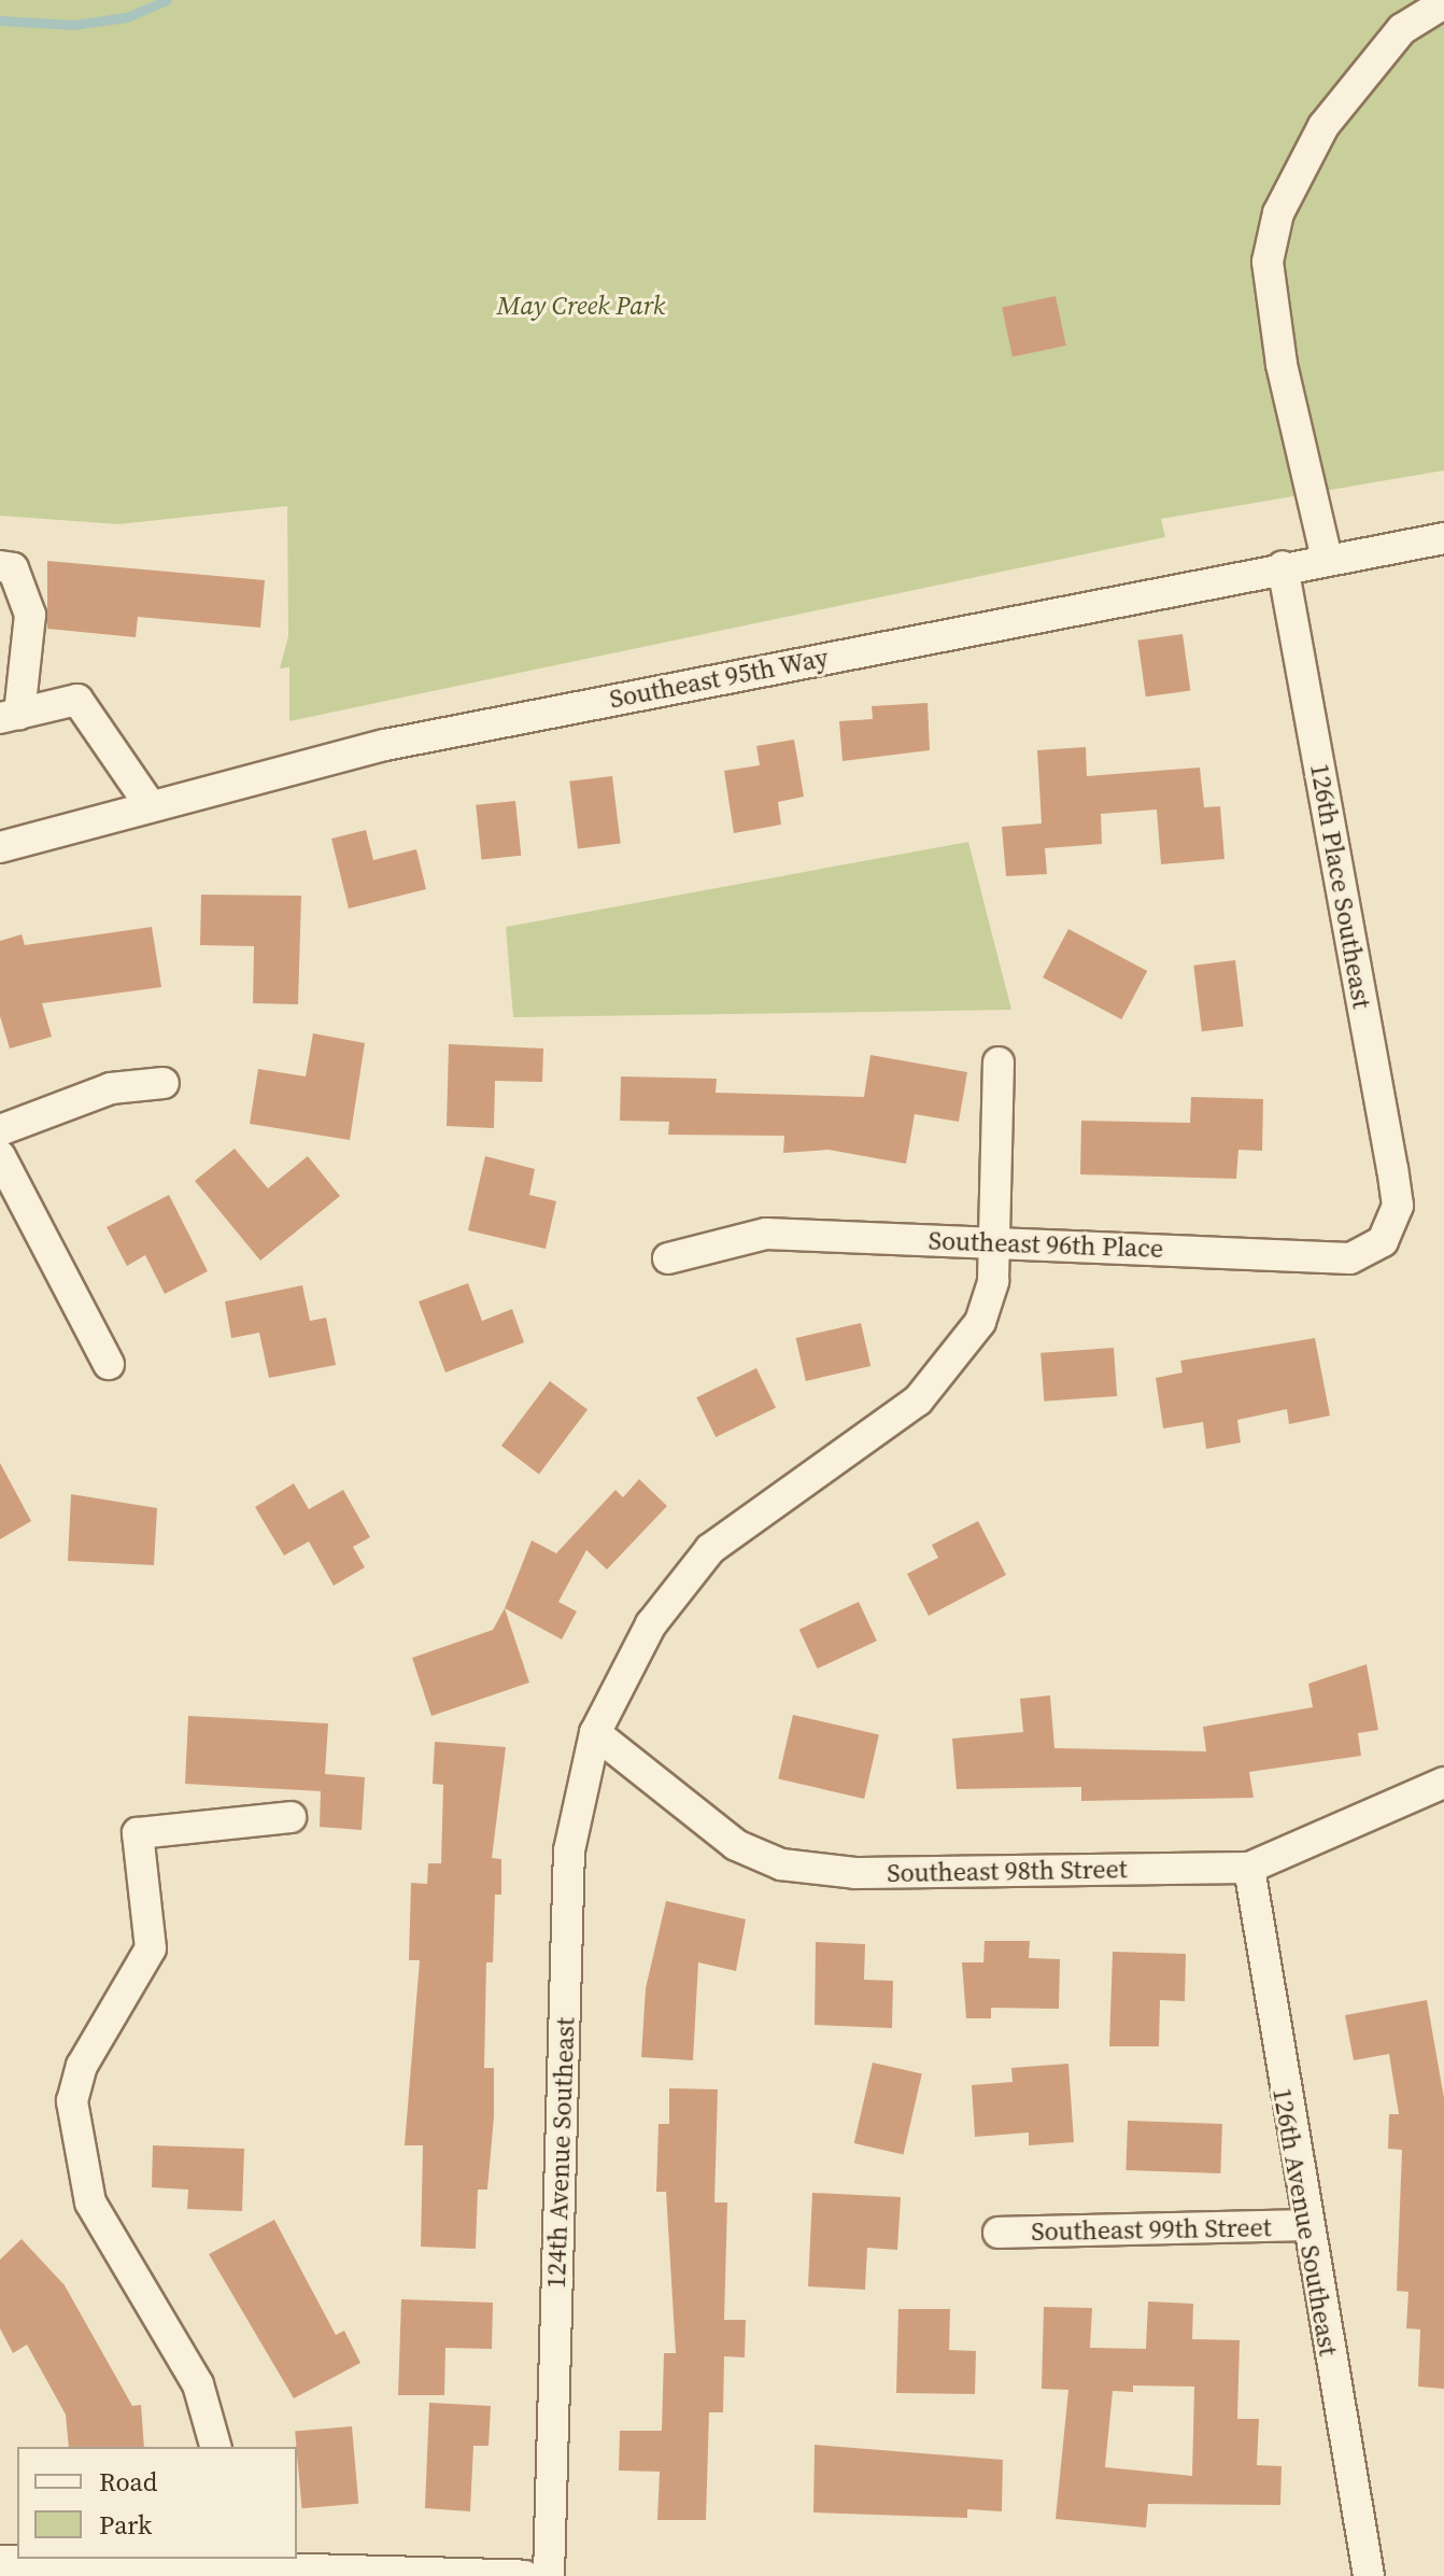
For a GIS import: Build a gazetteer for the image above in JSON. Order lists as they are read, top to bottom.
{
  "streets": {
    "street": [
      "Southeast 95th Way",
      "126th Place Southeast",
      "Southeast 96th Place",
      "Southeast 98th Street",
      "124th Avenue Southeast",
      "126th Avenue Southeast",
      "Southeast 99th Street"
    ]
  },
  "crossings": [
    ["Southeast 95th Way", "126th Place Southeast"],
    ["126th Place Southeast", "Southeast 96th Place"],
    ["Southeast 96th Place", "124th Avenue Southeast"],
    ["Southeast 98th Street", "124th Avenue Southeast"],
    ["Southeast 98th Street", "126th Avenue Southeast"],
    ["126th Avenue Southeast", "Southeast 99th Street"]
  ],
  "parks": ["May Creek Park"],
  "legend": ["Road", "Park"]
}
